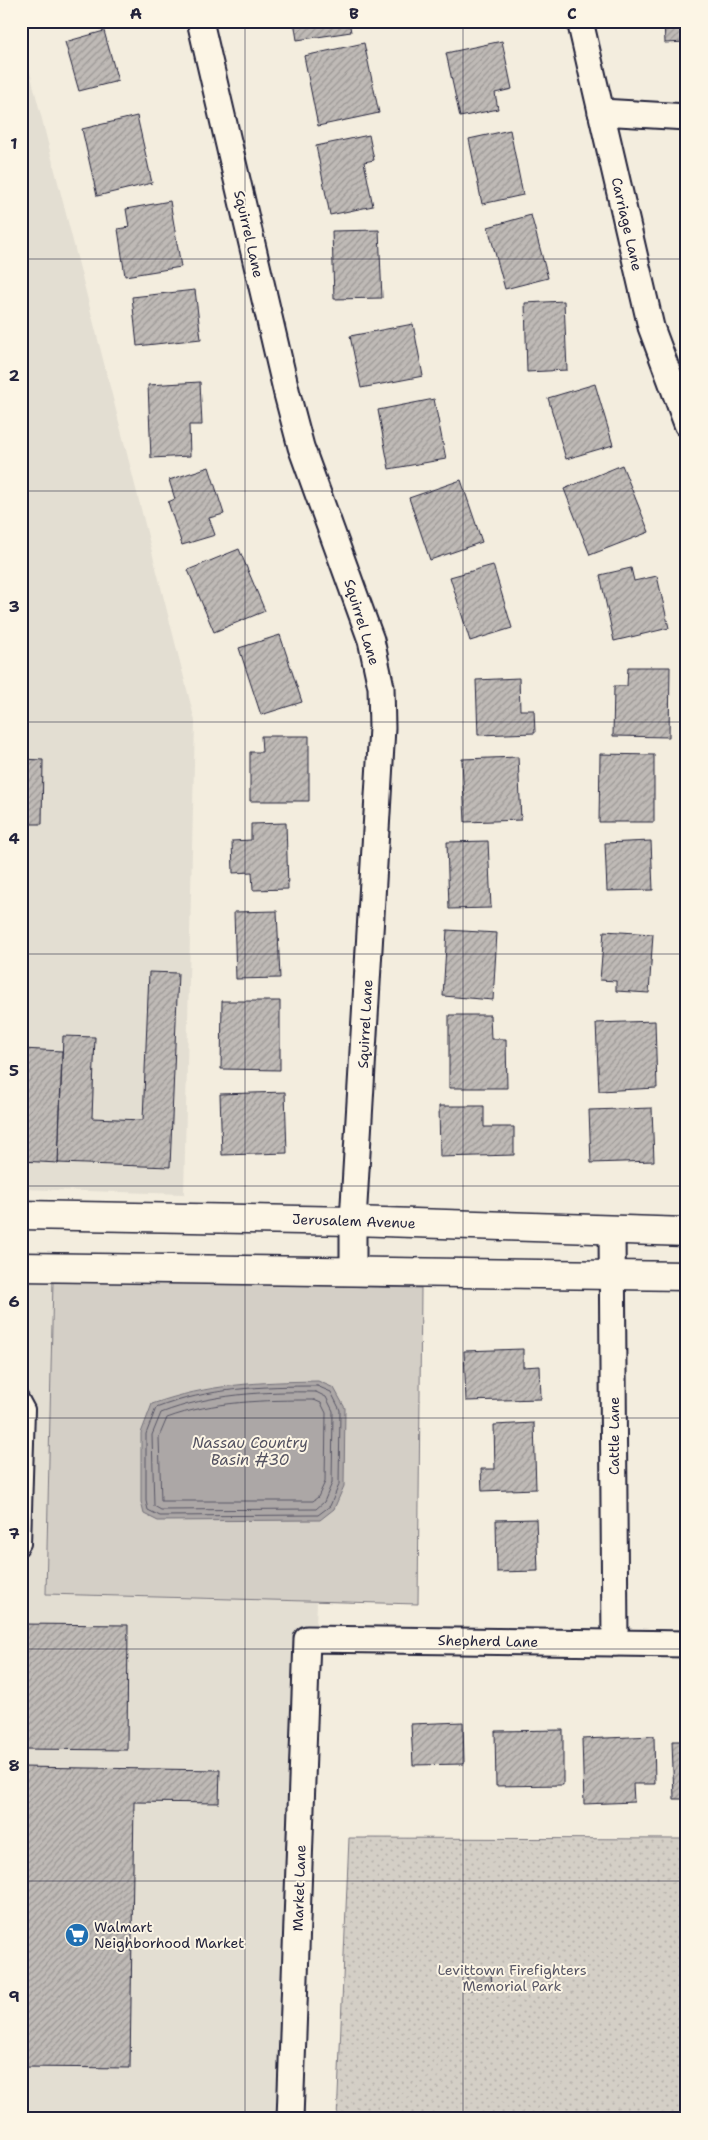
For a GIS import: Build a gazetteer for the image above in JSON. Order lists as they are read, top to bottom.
{
  "streets": {
    "main road": ["Jerusalem Avenue"],
    "street": [
      "Carriage Lane",
      "Squirrel Lane",
      "Cattle Lane",
      "Shepherd Lane",
      "Market Lane"
    ]
  },
  "crossings": [
    ["Squirrel Lane", "Jerusalem Avenue"],
    ["Jerusalem Avenue", "Cattle Lane"],
    ["Cattle Lane", "Shepherd Lane"],
    ["Shepherd Lane", "Market Lane"]
  ],
  "water": ["Nassau Country Basin #30"],
  "parks": ["Levittown Firefighters Memorial Park"],
  "places": {
    "supermarket": ["Walmart Neighborhood Market"]
  },
  "grid": {
    "columns": ["A", "B", "C"],
    "rows": [
      "1",
      "2",
      "3",
      "4",
      "5",
      "6",
      "7",
      "8",
      "9"
    ]
  }
}
